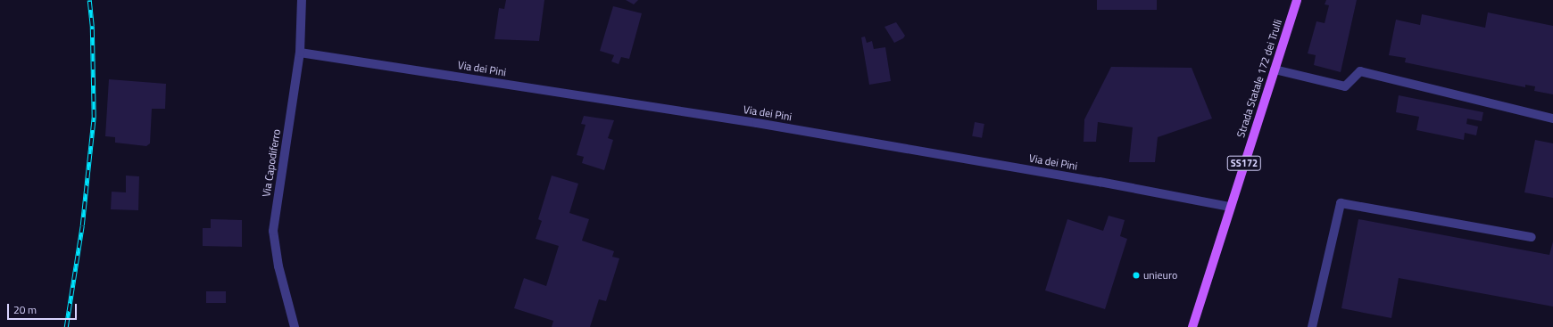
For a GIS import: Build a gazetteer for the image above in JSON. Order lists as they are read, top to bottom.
{
  "streets": {
    "main road": ["Strada Statale 172 dei Trulli", "SS172"],
    "street": ["Via dei Pini", "Via Capodiferro"]
  },
  "crossings": [
    ["Via dei Pini", "Strada Statale 172 dei Trulli"],
    ["Via dei Pini", "Via Capodiferro"]
  ],
  "places": ["unieuro"],
  "scale_bar": "20 m"
}
